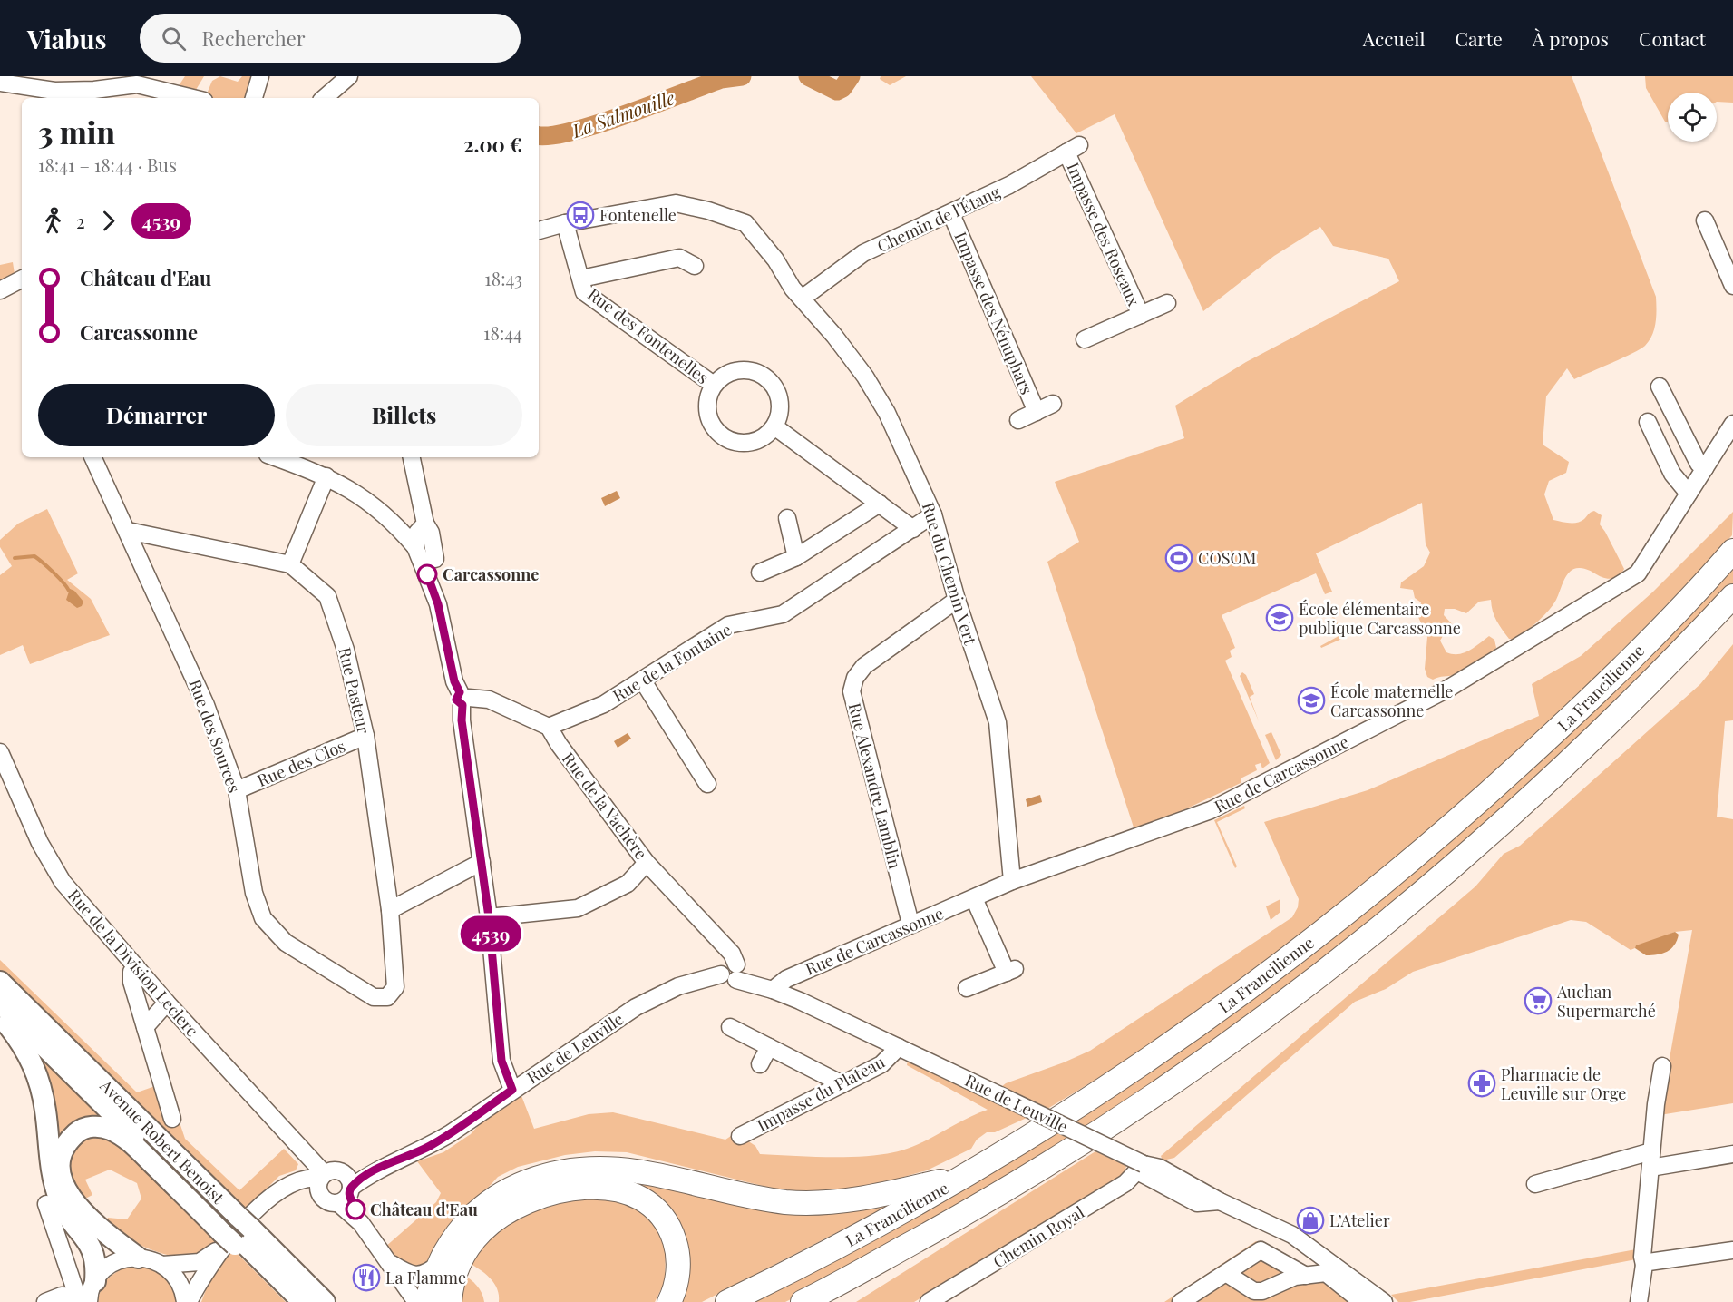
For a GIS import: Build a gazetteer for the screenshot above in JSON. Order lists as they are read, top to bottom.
{
  "streets": {
    "highway": ["La Francilienne"],
    "main road": ["Avenue Robert Benoist"],
    "street": [
      "Chemin de l'Étang",
      "Impasse des Roseaux",
      "Impasse des Nénuphars",
      "Rue des Fontenelles",
      "Rue du Chemin Vert",
      "Rue de la Fontaine",
      "Rue Pasteur",
      "Rue des Sources",
      "Rue des Clos",
      "Rue de Carcassonne",
      "Rue Alexandre Lamblin",
      "Rue de la Vachère",
      "Rue de la Division Leclerc",
      "Rue de Leuville",
      "Impasse du Plateau",
      "Chemin Royal"
    ]
  },
  "crossings": [
    ["Chemin de l'Étang", "Impasse des Roseaux"],
    ["Chemin de l'Étang", "Impasse des Nénuphars"],
    ["Chemin de l'Étang", "Rue du Chemin Vert"],
    ["Rue des Fontenelles", "Rue du Chemin Vert"],
    ["Rue du Chemin Vert", "Rue de la Fontaine"],
    ["Rue du Chemin Vert", "Rue de Carcassonne"],
    ["Rue du Chemin Vert", "Rue Alexandre Lamblin"],
    ["Rue de la Fontaine", "Rue de la Vachère"],
    ["Rue Pasteur", "Rue des Sources"],
    ["Rue Pasteur", "Rue des Clos"],
    ["Rue des Sources", "Rue des Clos"],
    ["Rue de Carcassonne", "Rue Alexandre Lamblin"],
    ["Rue de Carcassonne", "Rue de Leuville"],
    ["Rue de la Vachère", "Rue de Leuville"],
    ["Rue de la Division Leclerc", "Rue de Leuville"],
    ["Rue de Leuville", "Impasse du Plateau"],
    ["Rue de Leuville", "Chemin Royal"]
  ],
  "water": ["La Salmouille"],
  "places": {
    "bus stop": ["Fontenelle"],
    "sports": ["COSOM"],
    "other": ["Carcassonne", "Château d'Eau"],
    "school or university": ["École élémentaire publique Carcassonne", "École maternelle Carcassonne"],
    "supermarket": ["Auchan Supermarché"],
    "pharmacy": ["Pharmacie de Leuville sur Orge"],
    "shop": ["L’Atelier"],
    "restaurant": ["La Flamme"]
  },
  "lines": ["bus line 4539"],
  "page": {
    "header": "Viabus",
    "search": "Rechercher",
    "nav": [
      "Accueil",
      "Carte",
      "À propos",
      "Contact"
    ],
    "on_map": "4539",
    "heading": ["3 min", "18:41 – 18:44 · Bus", "2.00 €"],
    "legs": ["2", "4539"],
    "list": [
      {
        "name": "Château d'Eau",
        "value": "18:43"
      },
      {
        "name": "Carcassonne",
        "value": "18:44"
      }
    ],
    "buttons": ["Démarrer", "Billets"]
  }
}
